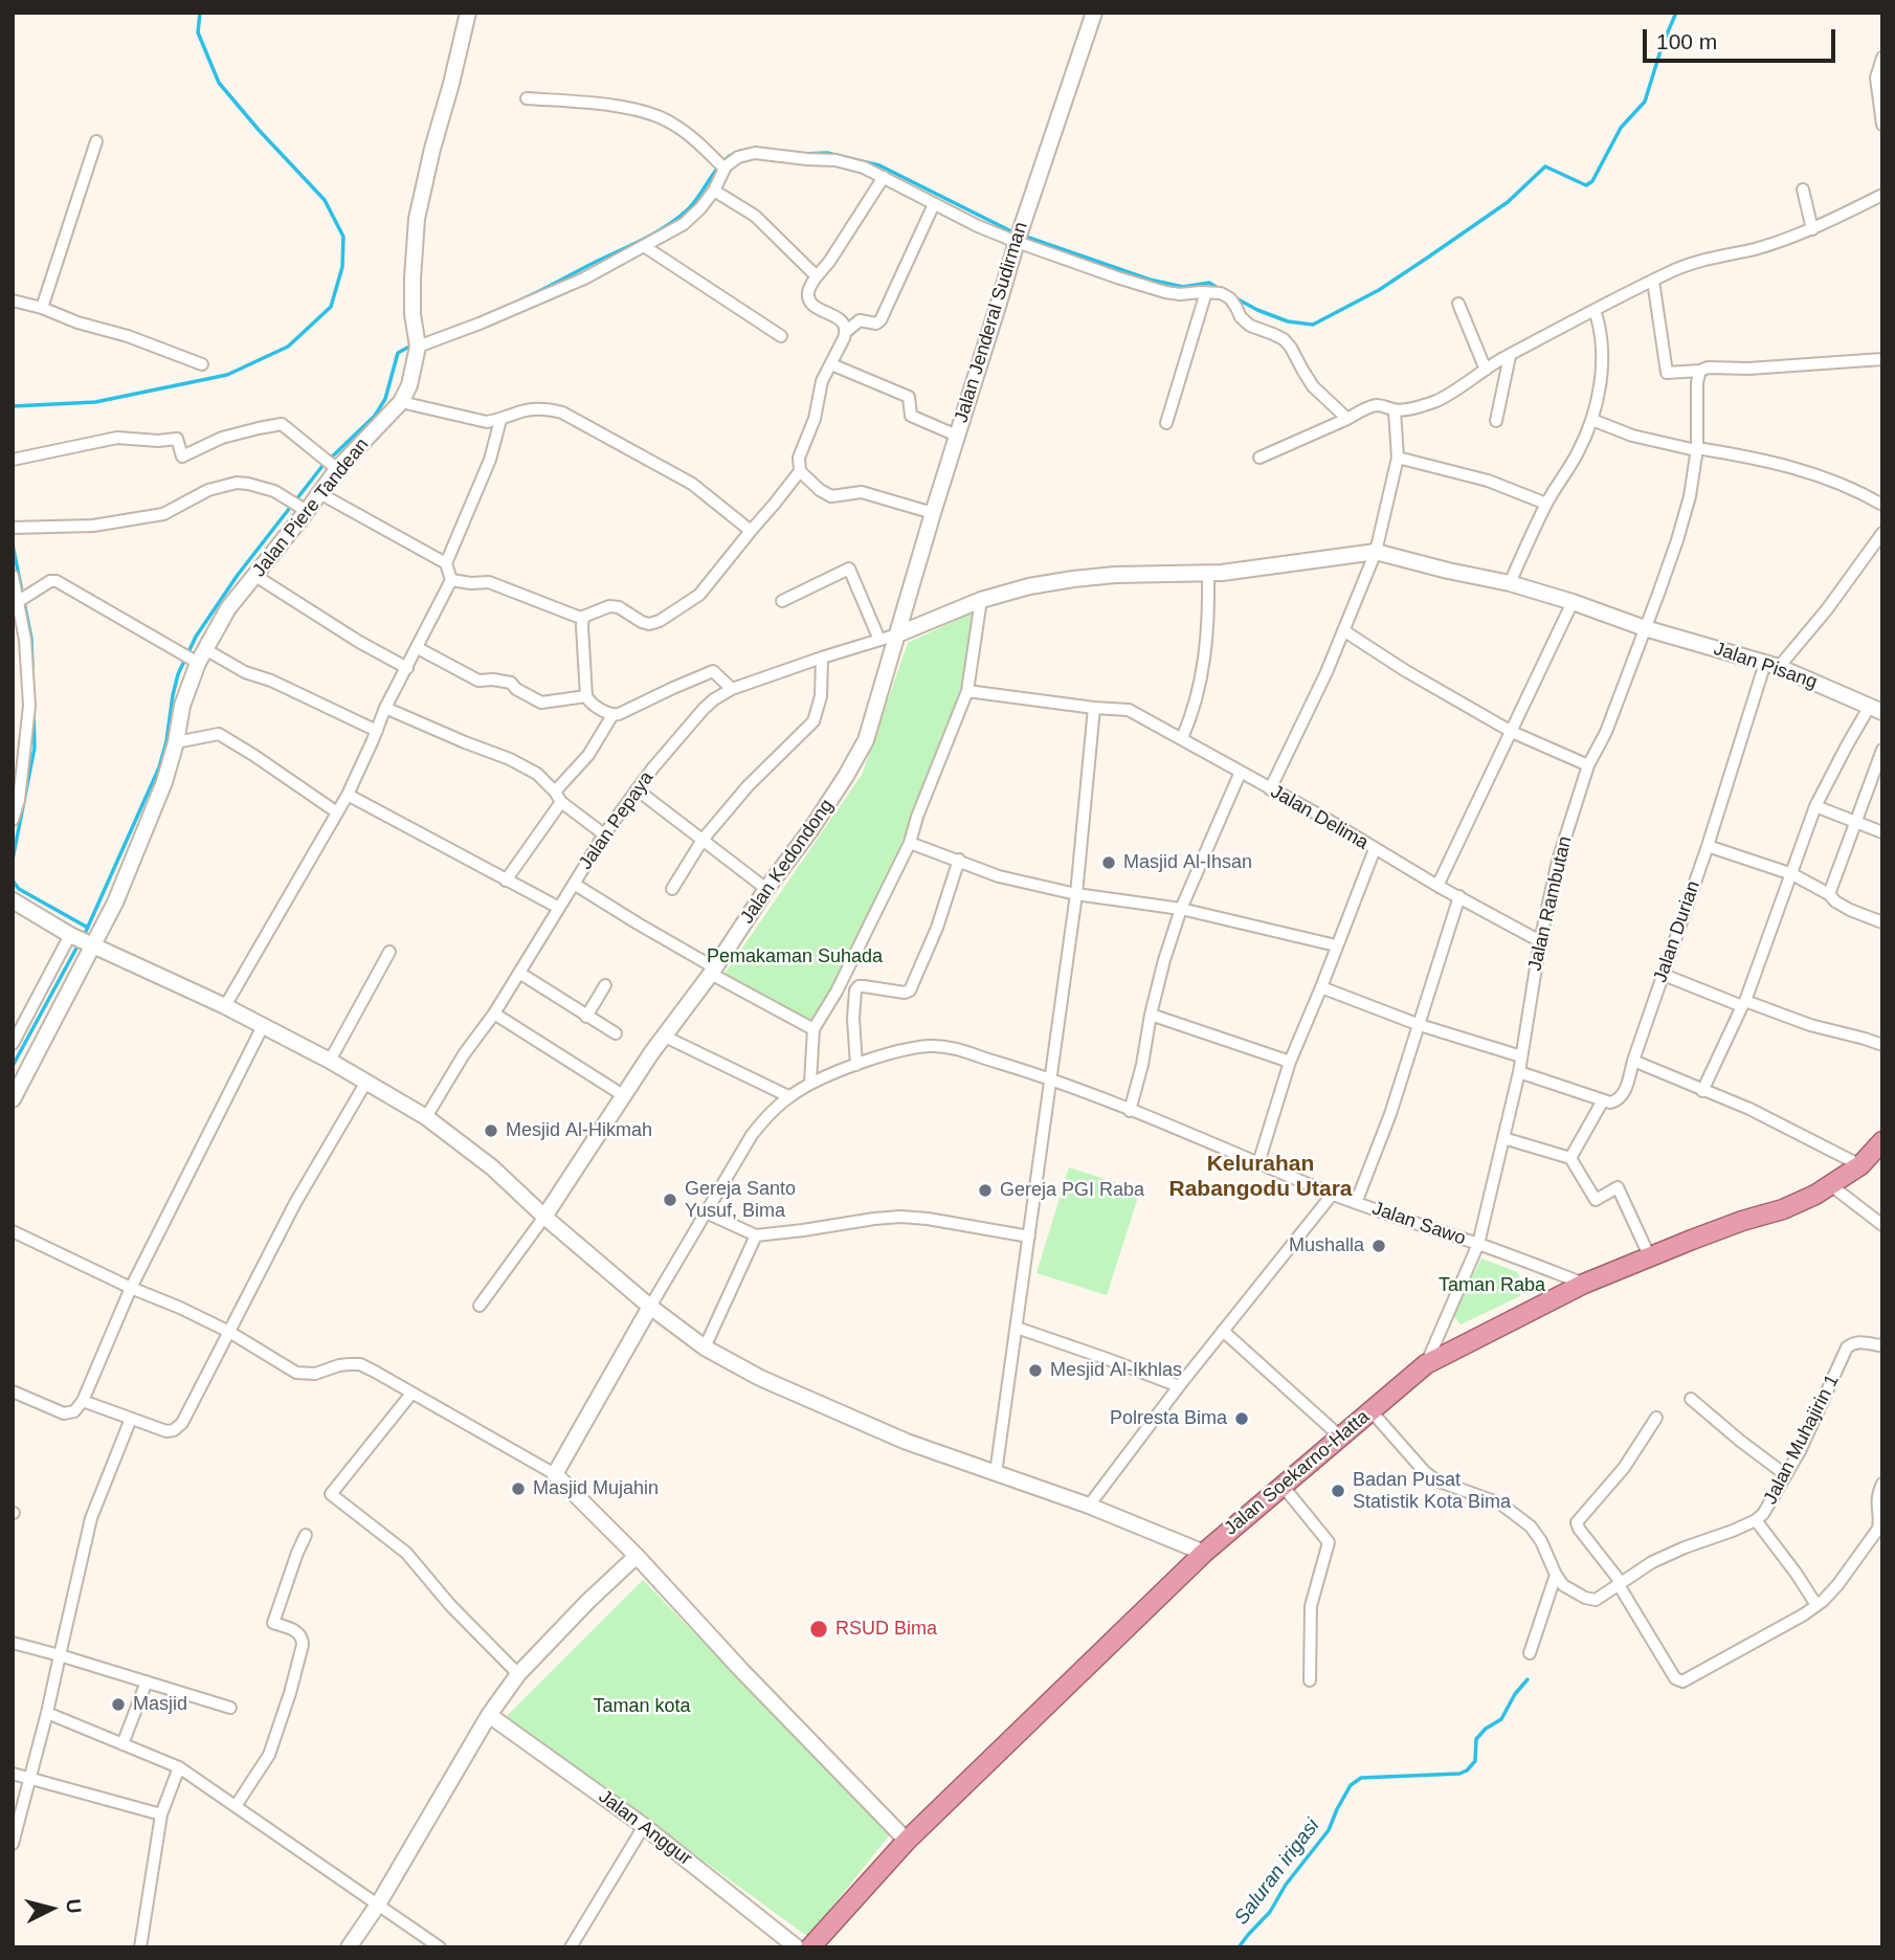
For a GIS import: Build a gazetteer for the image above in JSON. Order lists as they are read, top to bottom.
{
  "streets": {
    "highway": ["Jalan Soekarno-Hatta"],
    "street": [
      "Jalan Jenderal Sudirman",
      "Jalan Piere Tandean",
      "Jalan Pisang",
      "Jalan Delima",
      "Jalan Pepaya",
      "Jalan Kedondong",
      "Jalan Rambutan",
      "Jalan Durian",
      "Jalan Sawo",
      "Jalan Muhajirin 1",
      "Jalan Anggur"
    ]
  },
  "crossings": [
    ["Jalan Jenderal Sudirman", "Jalan Pepaya"],
    ["Jalan Jenderal Sudirman", "Jalan Kedondong"],
    ["Jalan Pisang", "Jalan Rambutan"],
    ["Jalan Pisang", "Jalan Durian"],
    ["Jalan Delima", "Jalan Rambutan"],
    ["Jalan Pepaya", "Jalan Kedondong"],
    ["Jalan Rambutan", "Jalan Sawo"],
    ["Jalan Rambutan", "Jalan Soekarno-Hatta"],
    ["Jalan Sawo", "Jalan Soekarno-Hatta"],
    ["Jalan Muhajirin 1", "Jalan Soekarno-Hatta"]
  ],
  "districts": ["Kelurahan Rabangodu Utara"],
  "water": ["Saluran irigasi"],
  "parks": ["Pemakaman Suhada", "Taman Raba", "Taman kota"],
  "places": [
    "Masjid Al-Ihsan",
    "Mesjid Al-Hikmah",
    "Gereja PGI Raba",
    "Gereja Santo Yusuf, Bima",
    "Mushalla",
    "Mesjid Al-Ikhlas",
    "Polresta Bima",
    "Masjid Mujahin",
    "Badan Pusat Statistik Kota Bima",
    "RSUD Bima",
    "Masjid"
  ],
  "scale_bar": "100 m",
  "north": "right"
}
